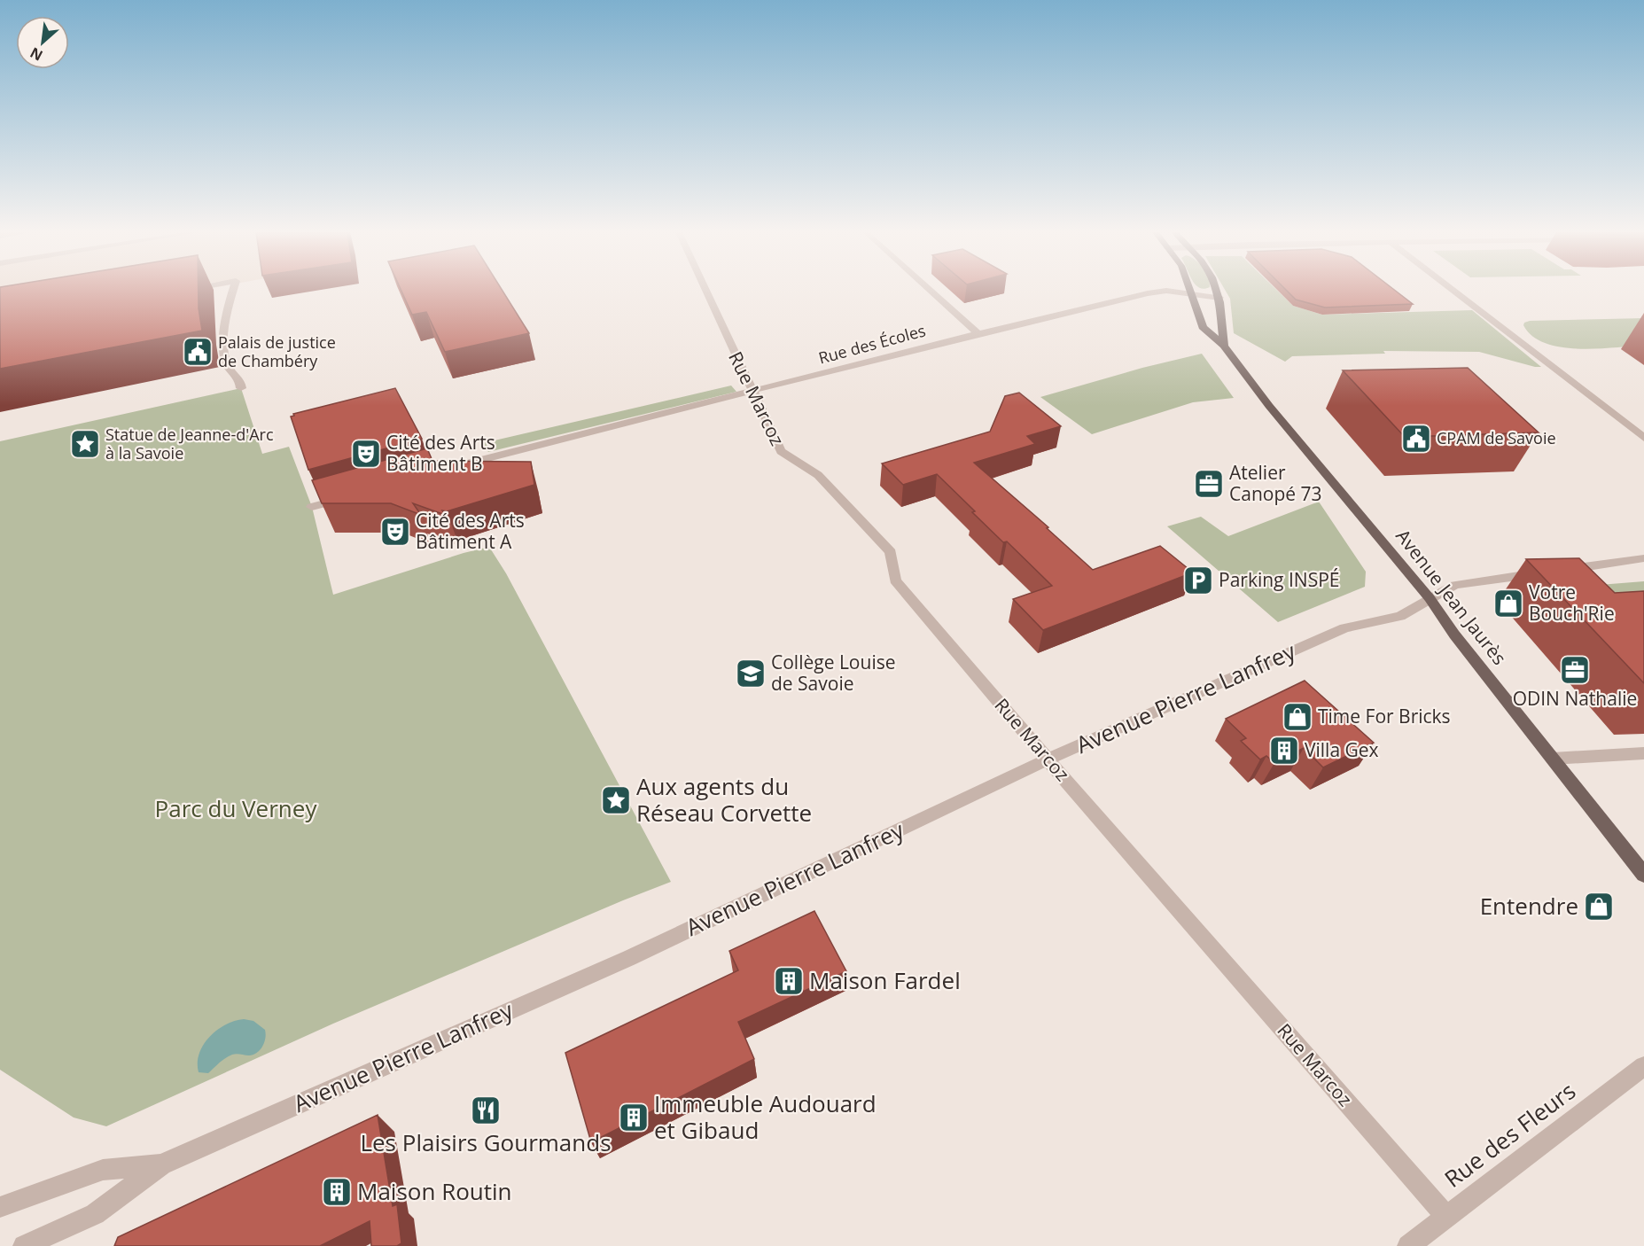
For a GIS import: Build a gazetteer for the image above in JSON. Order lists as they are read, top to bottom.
{
  "streets": {
    "main road": ["Avenue Jean Jaurès"],
    "street": [
      "Rue des Écoles",
      "Rue Marcoz",
      "Avenue Pierre Lanfrey",
      "Rue des Fleurs"
    ]
  },
  "crossings": [
    ["Rue des Écoles", "Rue Marcoz"],
    ["Rue des Écoles", "Avenue Jean Jaurès"],
    ["Rue Marcoz", "Avenue Pierre Lanfrey"],
    ["Rue Marcoz", "Rue des Fleurs"],
    ["Avenue Jean Jaurès", "Avenue Pierre Lanfrey"]
  ],
  "parks": ["Parc du Verney"],
  "places": {
    "public building": ["Palais de justice de Chambéry", "CPAM de Savoie"],
    "place": ["Statue de Jeanne-d'Arc à la Savoie", "Aux agents du Réseau Corvette"],
    "theatre": ["Cité des Arts Bâtiment B", "Cité des Arts Bâtiment A"],
    "office": ["Atelier Canopé 73", "ODIN Nathalie"],
    "parking": ["Parking INSPÉ"],
    "shop": ["Votre Bouch'Rie", "Time For Bricks", "Entendre"],
    "school or university": ["Collège Louise de Savoie"],
    "building": [
      "Villa Gex",
      "Maison Fardel",
      "Immeuble Audouard et Gibaud",
      "Maison Routin"
    ],
    "restaurant": ["Les Plaisirs Gourmands"]
  },
  "north": "bottom left"
}
